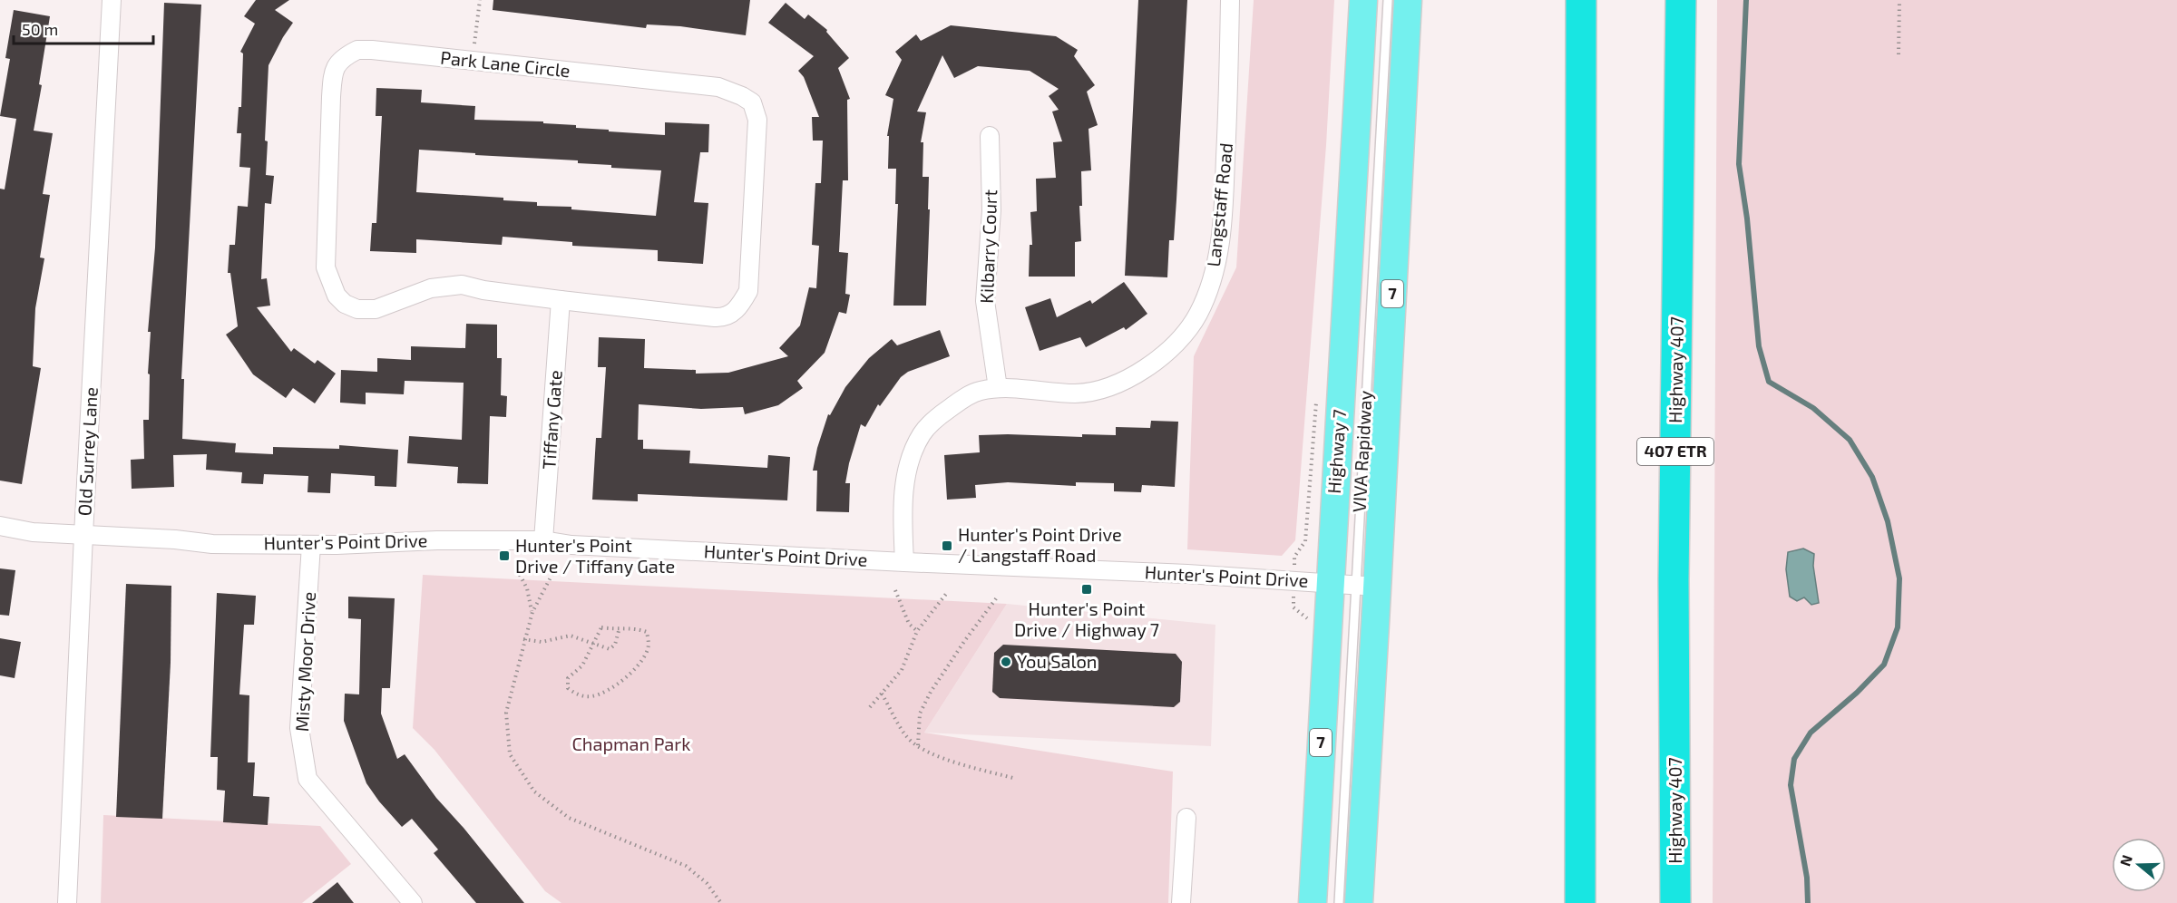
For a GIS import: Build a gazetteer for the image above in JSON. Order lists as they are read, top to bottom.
{
  "streets": {
    "highway": ["Highway 407", "407 ETR"],
    "main road": ["7", "Highway 7"],
    "street": [
      "Park Lane Circle",
      "Langstaff Road",
      "Kilbarry Court",
      "Tiffany Gate",
      "Old Surrey Lane",
      "Hunter's Point Drive",
      "Misty Moor Drive"
    ],
    "lane": ["VIVA Rapidway"]
  },
  "crossings": [
    ["Park Lane Circle", "Tiffany Gate"],
    ["Langstaff Road", "Kilbarry Court"],
    ["Langstaff Road", "Hunter's Point Drive"],
    ["Tiffany Gate", "Hunter's Point Drive"],
    ["Old Surrey Lane", "Hunter's Point Drive"],
    ["Highway 7", "VIVA Rapidway"],
    ["Highway 7", "Hunter's Point Drive"],
    ["VIVA Rapidway", "Hunter's Point Drive"],
    ["Hunter's Point Drive", "Misty Moor Drive"]
  ],
  "parks": ["Chapman Park"],
  "places": {
    "transit": ["Hunter's Point Drive / Langstaff Road", "Hunter's Point Drive / Tiffany Gate", "Hunter's Point Drive / Highway 7"],
    "other": ["You Salon"]
  },
  "scale_bar": "50 m",
  "north": "left"
}
